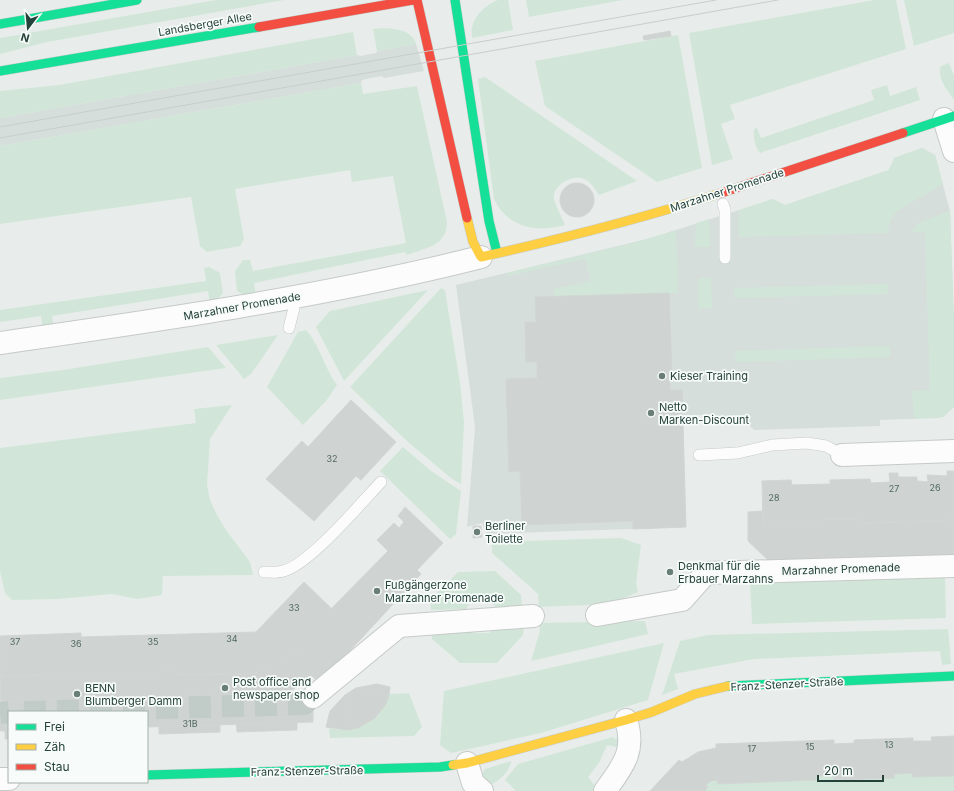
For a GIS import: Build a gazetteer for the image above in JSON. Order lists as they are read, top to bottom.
{
  "streets": {
    "street": ["Landsberger Allee", "Marzahner Promenade", "Franz-Stenzer-Straße"]
  },
  "places": [
    "Kieser Training",
    "Netto Marken-Discount",
    "Berliner Toilette",
    "Denkmal für die Erbauer Marzahns",
    "Fußgängerzone Marzahner Promenade",
    "Post office and newspaper shop",
    "BENN Blumberger Damm"
  ],
  "house_numbers": [
    "32",
    "26",
    "27",
    "28",
    "33",
    "34",
    "37",
    "35",
    "36",
    "31B",
    "13",
    "15",
    "17"
  ],
  "legend": ["Frei", "Zäh", "Stau"],
  "scale_bar": "20 m",
  "north": "bottom"
}
